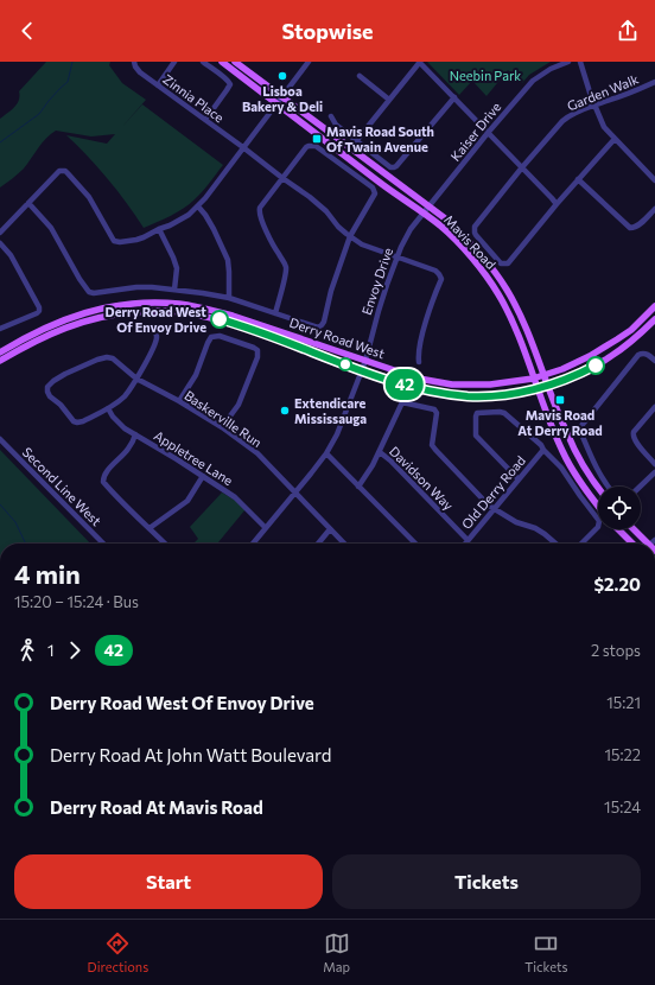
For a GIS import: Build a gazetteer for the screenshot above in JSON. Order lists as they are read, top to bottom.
{
  "streets": {
    "main road": ["Mavis Road", "Derry Road West"],
    "street": [
      "Garden Walk",
      "Zinnia Place",
      "Kaiser Drive",
      "Envoy Drive",
      "Baskerville Run",
      "Appletree Lane",
      "Davidson Way",
      "Second Line West",
      "Old Derry Road"
    ]
  },
  "crossings": [
    ["Zinnia Place", "Envoy Drive"],
    ["Kaiser Drive", "Mavis Road"],
    ["Kaiser Drive", "Envoy Drive"],
    ["Mavis Road", "Envoy Drive"],
    ["Mavis Road", "Derry Road West"],
    ["Envoy Drive", "Derry Road West"],
    ["Envoy Drive", "Baskerville Run"],
    ["Envoy Drive", "Appletree Lane"],
    ["Baskerville Run", "Appletree Lane"],
    ["Davidson Way", "Old Derry Road"]
  ],
  "parks": ["Neebin Park"],
  "places": {
    "other": ["Lisboa Bakery & Deli", "Derry Road West Of Envoy Drive", "Extendicare Mississauga"],
    "transit": ["Mavis Road South Of Twain Avenue", "Mavis Road At Derry Road"]
  },
  "lines": ["bus line 42"],
  "page": {
    "header": "Stopwise",
    "on_map": "42",
    "heading": ["4 min", "15:20 – 15:24 · Bus", "$2.20"],
    "legs": ["1", "42", "2 stops"],
    "list": [
      {
        "name": "Derry Road West Of Envoy Drive",
        "value": "15:21"
      },
      {
        "name": "Derry Road At John Watt Boulevard",
        "value": "15:22"
      },
      {
        "name": "Derry Road At Mavis Road",
        "value": "15:24"
      }
    ],
    "buttons": ["Start", "Tickets"],
    "tabs": ["Directions", "Map", "Tickets"]
  }
}
